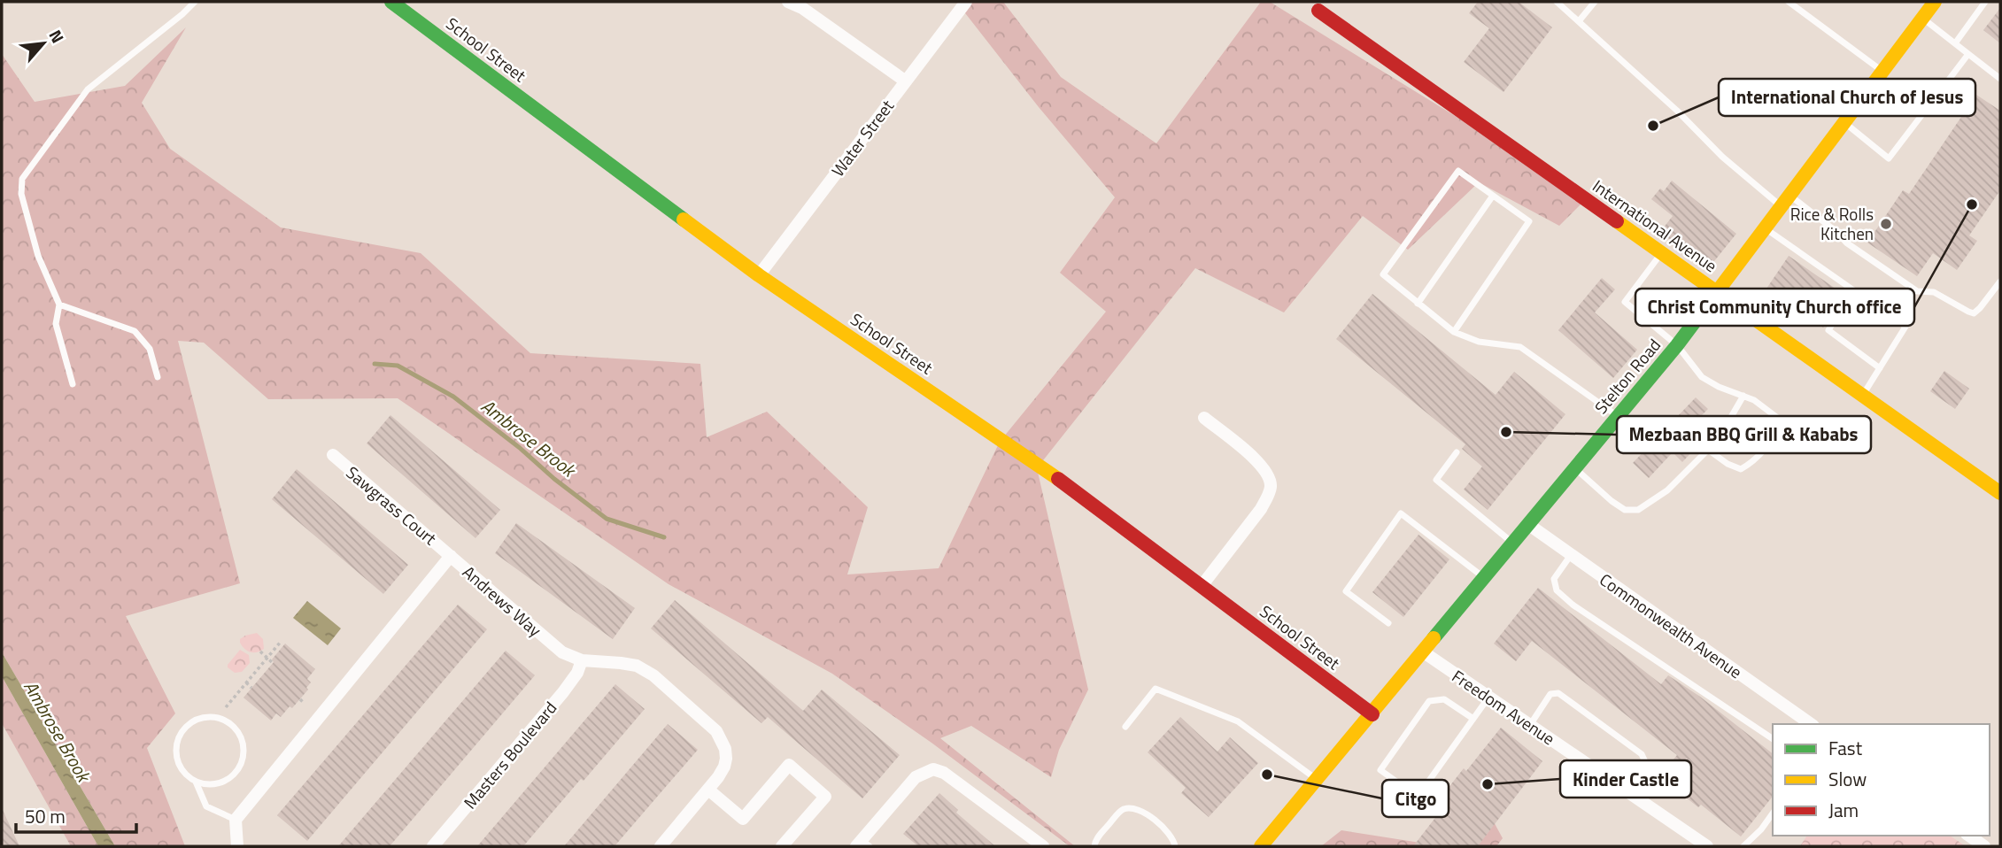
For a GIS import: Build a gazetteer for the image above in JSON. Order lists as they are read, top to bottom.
{
  "streets": {
    "street": [
      "School Street",
      "Water Street",
      "International Avenue",
      "Stelton Road",
      "Sawgrass Court",
      "Andrews Way",
      "Commonwealth Avenue",
      "Freedom Avenue",
      "Masters Boulevard"
    ]
  },
  "crossings": [
    ["School Street", "Water Street"],
    ["School Street", "Stelton Road"],
    ["International Avenue", "Stelton Road"],
    ["Stelton Road", "Commonwealth Avenue"],
    ["Stelton Road", "Freedom Avenue"],
    ["Sawgrass Court", "Andrews Way"],
    ["Andrews Way", "Masters Boulevard"]
  ],
  "water": ["Ambrose Brook"],
  "places": [
    "International Church of Jesus",
    "Christ Community Church office",
    "Rice & Rolls Kitchen",
    "Mezbaan BBQ Grill & Kababs",
    "Citgo",
    "Kinder Castle"
  ],
  "legend": ["Fast", "Slow", "Jam"],
  "scale_bar": "50 m",
  "north": "top right"
}
